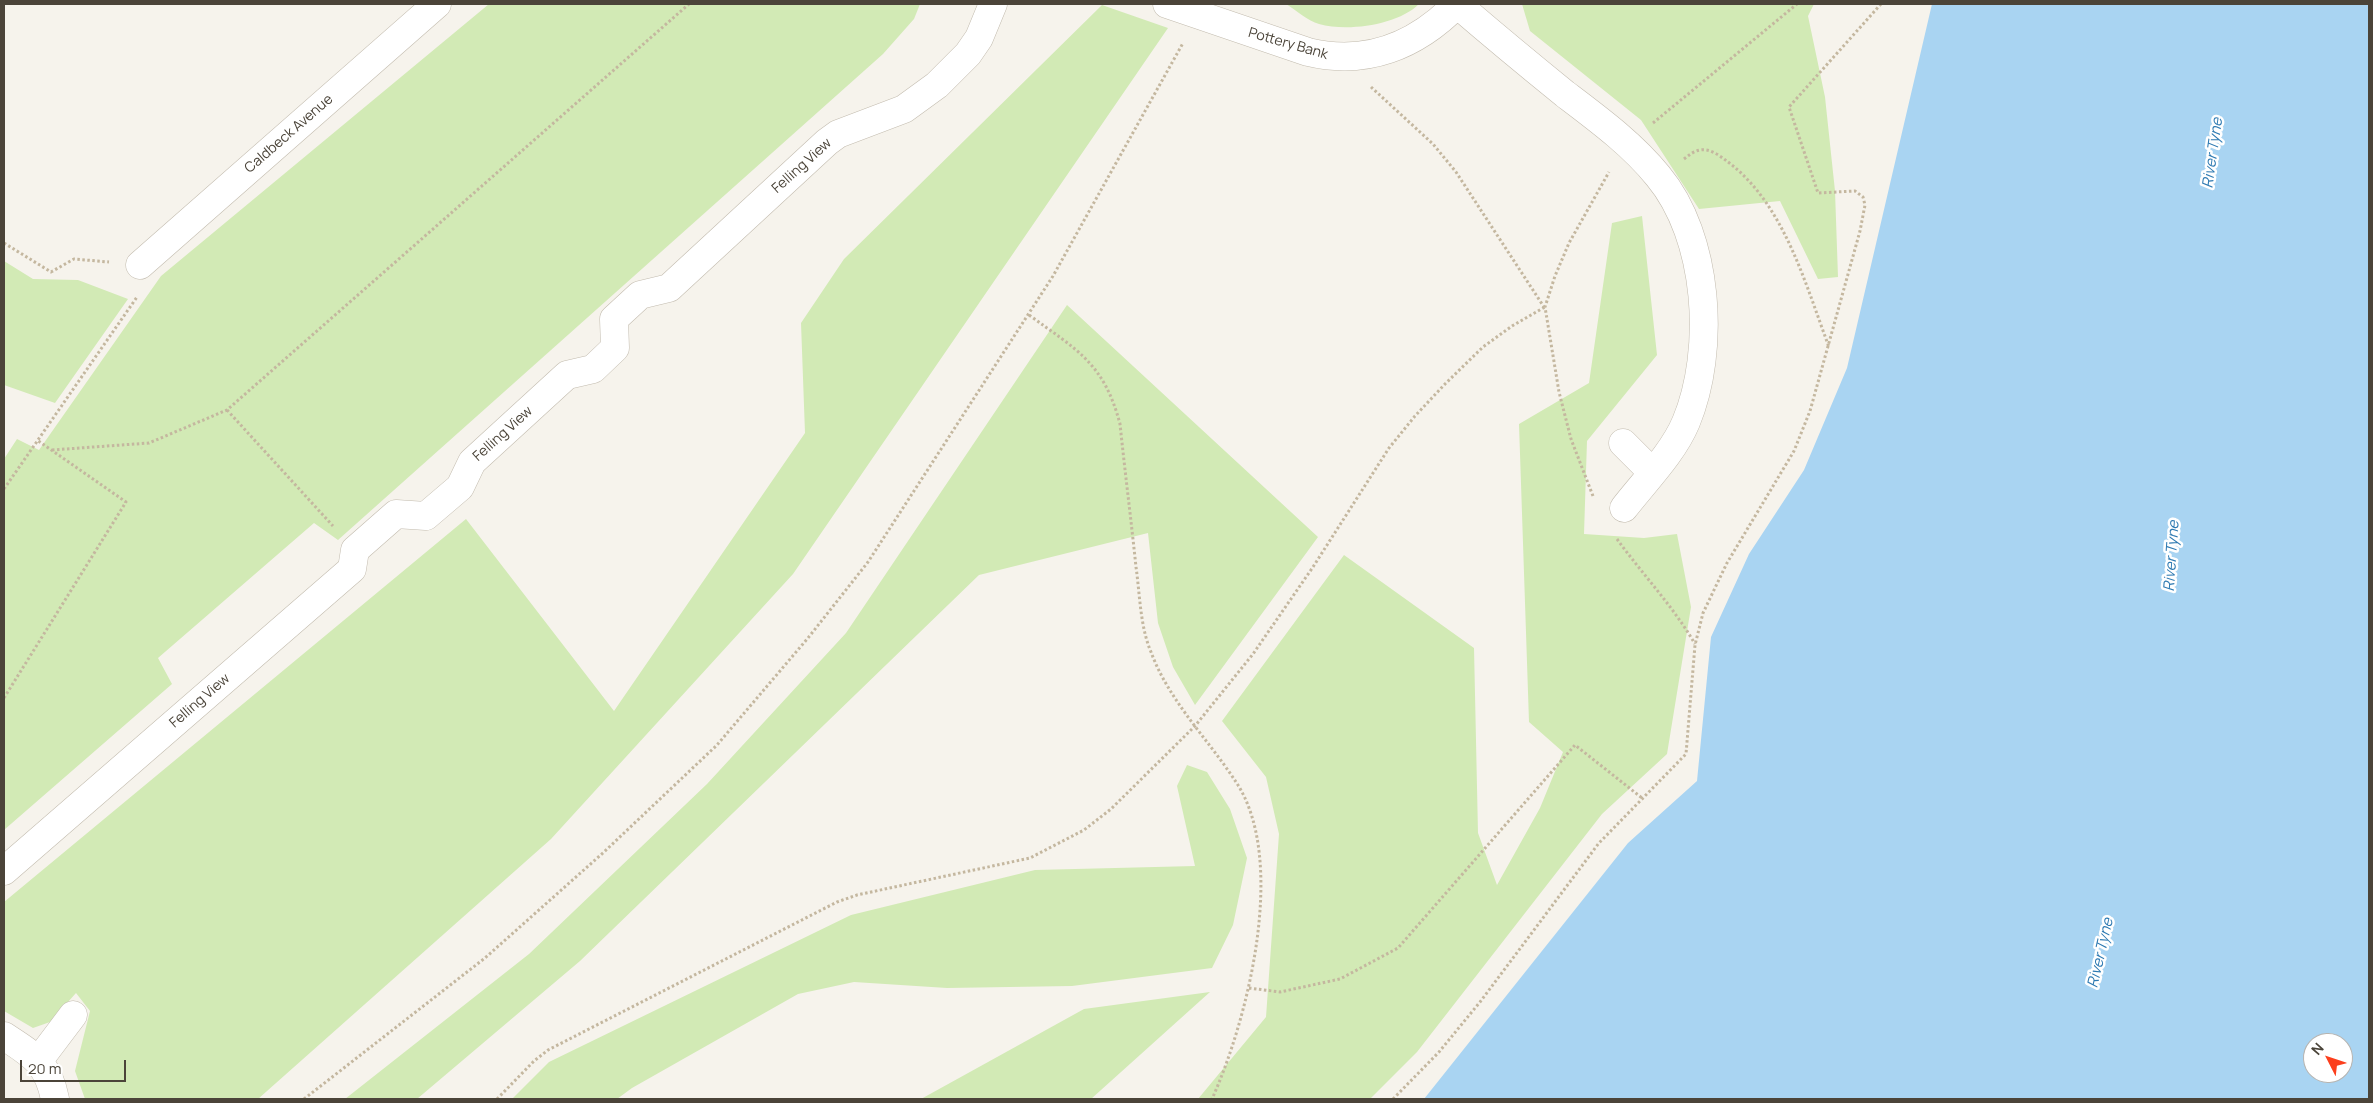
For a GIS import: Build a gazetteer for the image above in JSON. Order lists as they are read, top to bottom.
{
  "streets": {
    "street": ["Pottery Bank", "Caldbeck Avenue", "Felling View"]
  },
  "water": ["River Tyne"],
  "scale_bar": "20 m",
  "north": "top left"
}
